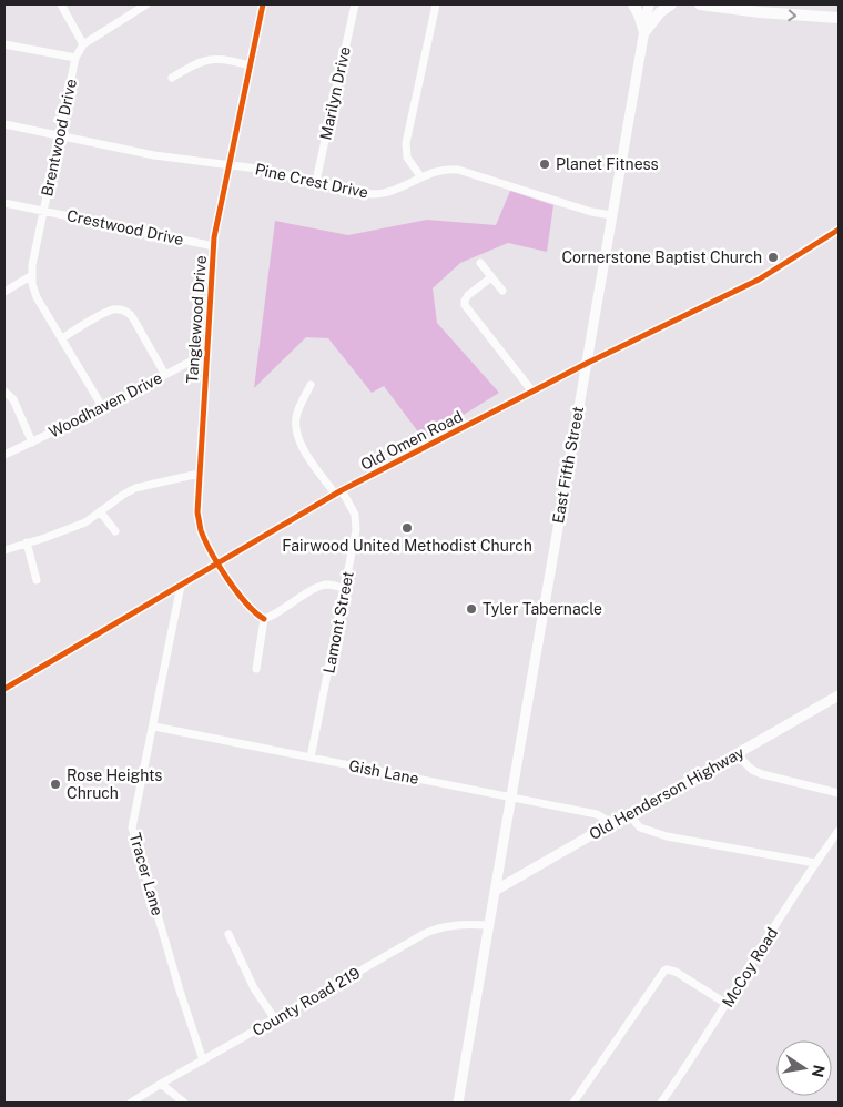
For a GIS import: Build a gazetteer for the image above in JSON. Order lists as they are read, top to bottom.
{
  "streets": {
    "main road": ["East Fifth Street", "Old Henderson Highway"],
    "street": [
      "Marilyn Drive",
      "Brentwood Drive",
      "Pine Crest Drive",
      "Crestwood Drive",
      "Tanglewood Drive",
      "Woodhaven Drive",
      "Old Omen Road",
      "Lamont Street",
      "Gish Lane",
      "Tracer Lane",
      "McCoy Road",
      "County Road 219"
    ]
  },
  "crossings": [
    ["Marilyn Drive", "Pine Crest Drive"],
    ["Brentwood Drive", "Pine Crest Drive"],
    ["Brentwood Drive", "Crestwood Drive"],
    ["Pine Crest Drive", "Tanglewood Drive"],
    ["Pine Crest Drive", "East Fifth Street"],
    ["Crestwood Drive", "Tanglewood Drive"],
    ["Tanglewood Drive", "Woodhaven Drive"],
    ["Tanglewood Drive", "Old Omen Road"],
    ["Old Omen Road", "East Fifth Street"],
    ["Old Omen Road", "Lamont Street"],
    ["Old Omen Road", "Tracer Lane"],
    ["East Fifth Street", "Gish Lane"],
    ["East Fifth Street", "Old Henderson Highway"],
    ["East Fifth Street", "County Road 219"],
    ["Lamont Street", "Gish Lane"],
    ["Gish Lane", "Old Henderson Highway"],
    ["Gish Lane", "Tracer Lane"],
    ["Tracer Lane", "County Road 219"]
  ],
  "places": [
    "Planet Fitness",
    "Cornerstone Baptist Church",
    "Fairwood United Methodist Church",
    "Tyler Tabernacle",
    "Rose Heights Chruch"
  ],
  "north": "right"
}
